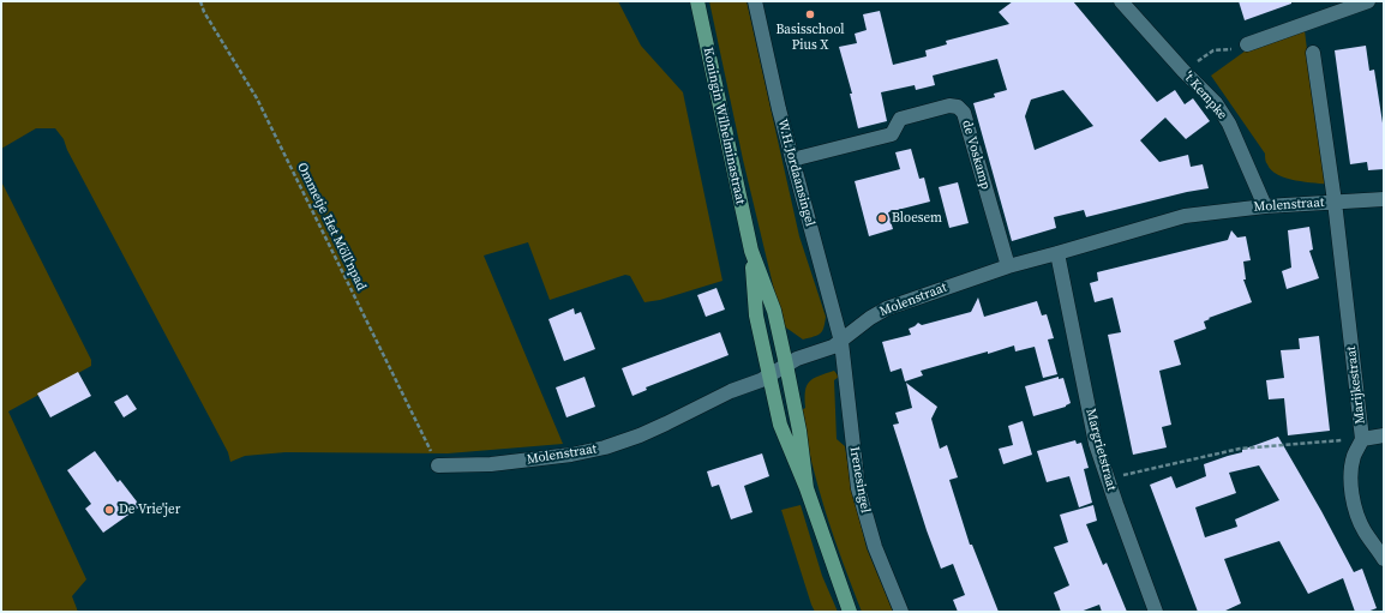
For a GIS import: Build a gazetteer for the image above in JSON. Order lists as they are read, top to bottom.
{
  "streets": {
    "main road": ["Koningin Wilhelminastraat"],
    "street": [
      "'t Kempke",
      "de Voskamp",
      "W.H.Jordaansingel",
      "Molenstraat",
      "Marijkestraat",
      "Margrietstraat",
      "Irenesingel"
    ],
    "path": ["Ommetje Het Möll'npad"]
  },
  "crossings": [
    ["'t Kempke", "Molenstraat"],
    ["Koningin Wilhelminastraat", "Molenstraat"],
    ["de Voskamp", "W.H.Jordaansingel"],
    ["de Voskamp", "Molenstraat"],
    ["W.H.Jordaansingel", "Molenstraat"],
    ["W.H.Jordaansingel", "Irenesingel"],
    ["Molenstraat", "Ommetje Het Möll'npad"],
    ["Molenstraat", "Marijkestraat"],
    ["Molenstraat", "Margrietstraat"],
    ["Molenstraat", "Irenesingel"]
  ],
  "places": ["Basisschool Pius X", "Bloesem", "De Vrie'jer"]
}
